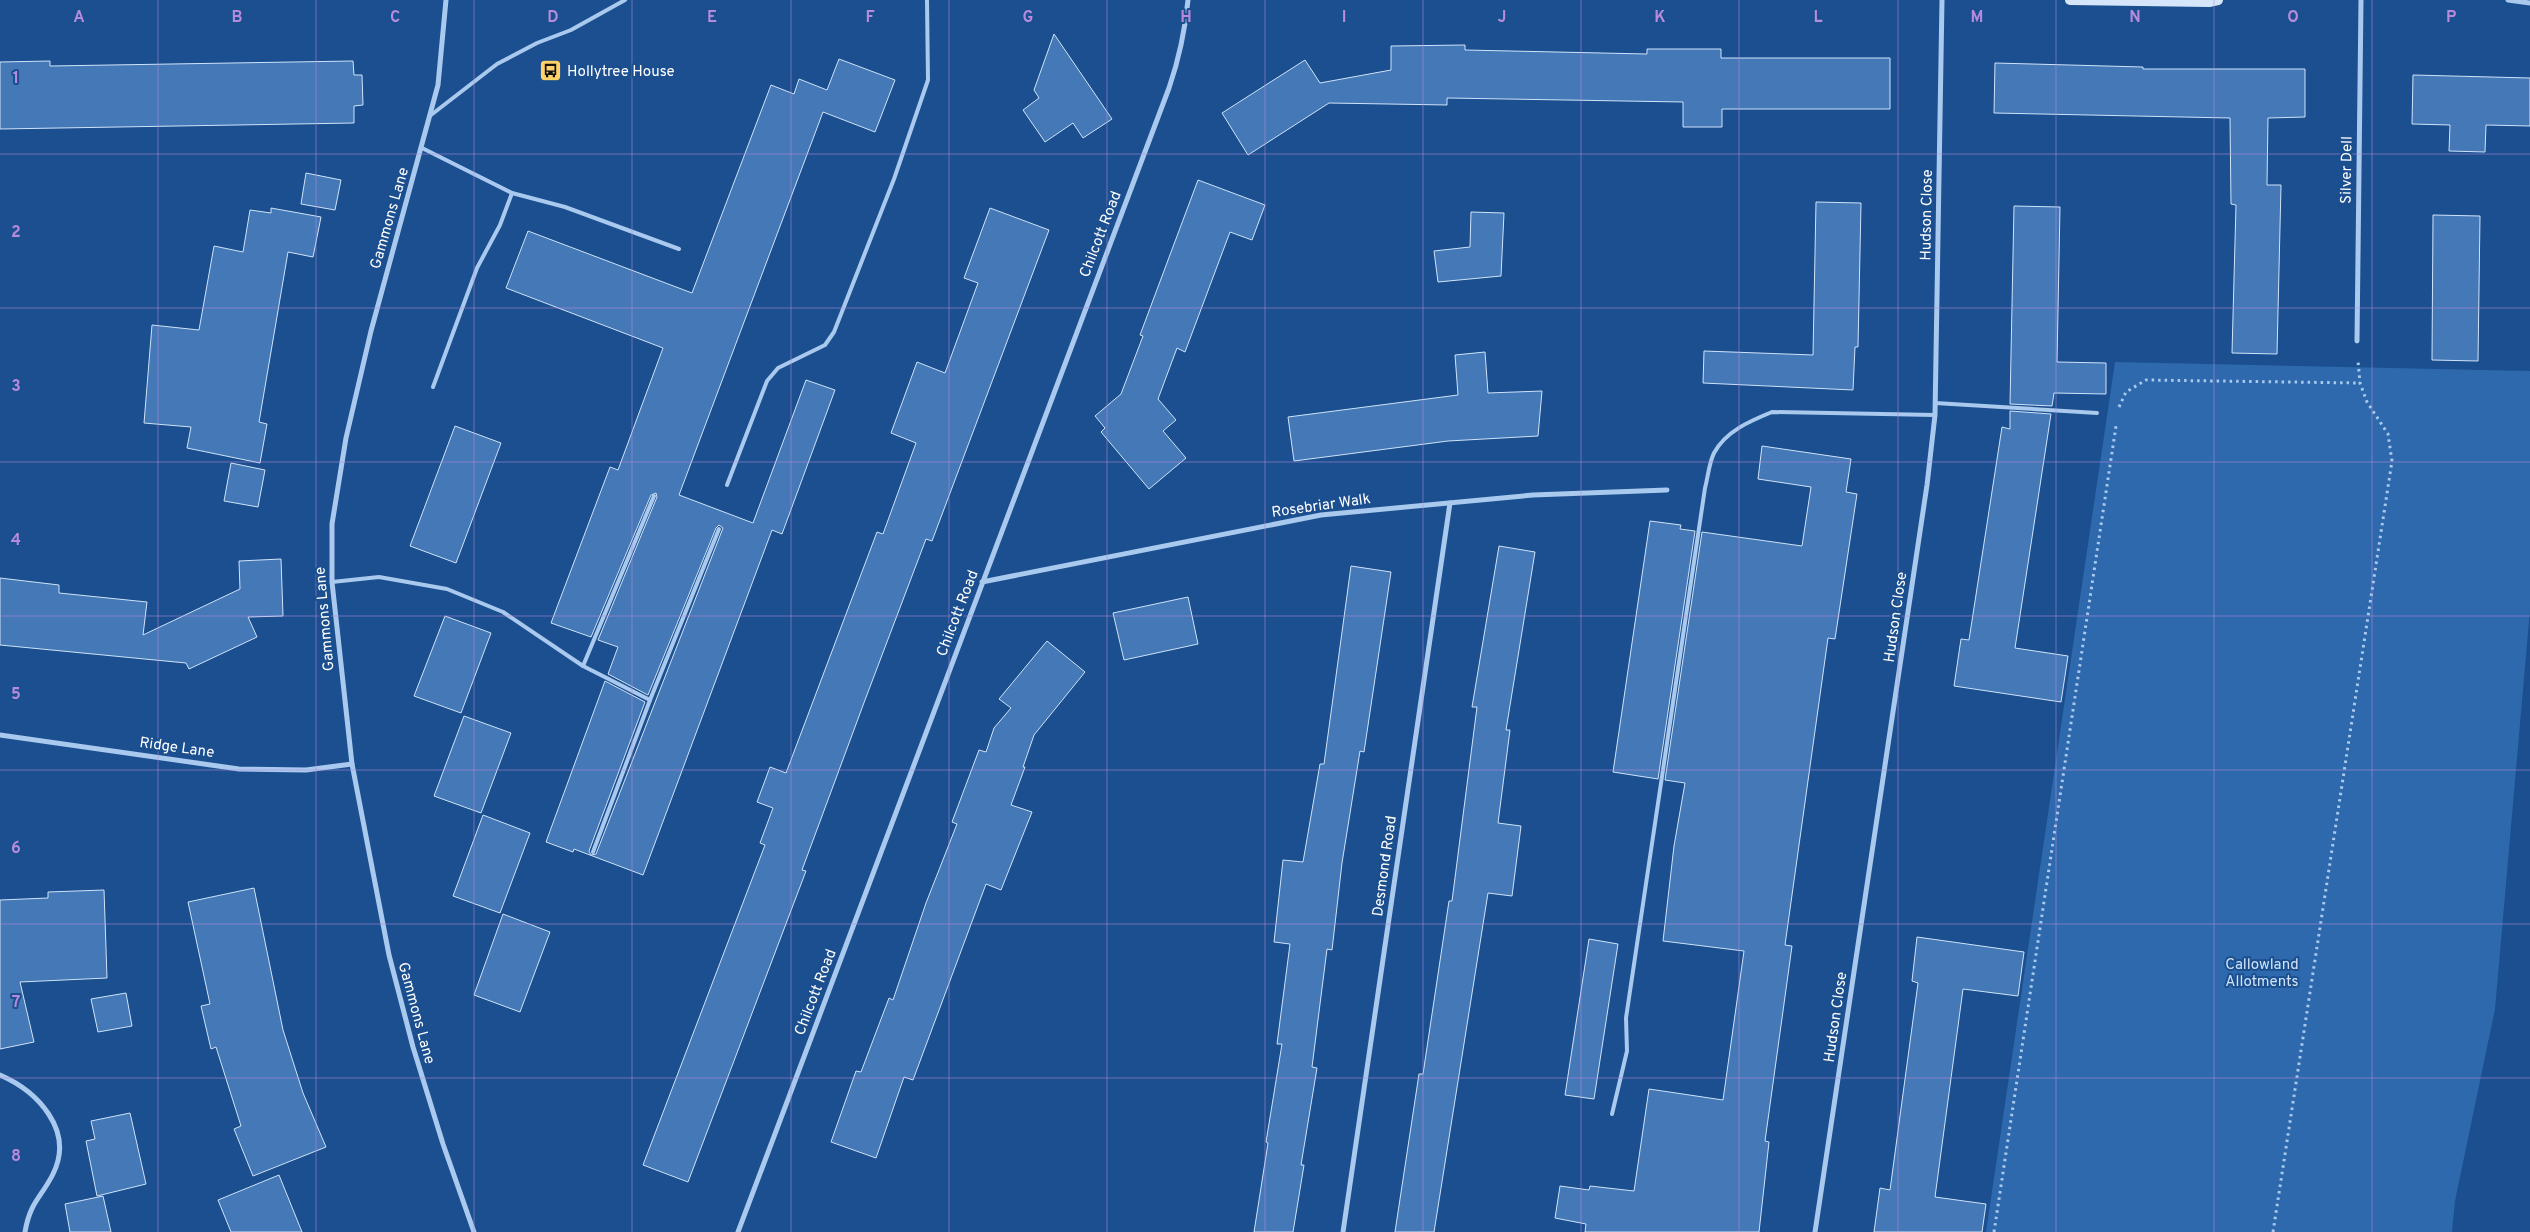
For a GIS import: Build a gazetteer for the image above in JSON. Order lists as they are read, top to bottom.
{
  "streets": {
    "street": [
      "Silver Dell",
      "Hudson Close",
      "Gammons Lane",
      "Chilcott Road",
      "Rosebriar Walk",
      "Ridge Lane",
      "Desmond Road"
    ]
  },
  "crossings": [
    ["Gammons Lane", "Ridge Lane"],
    ["Chilcott Road", "Rosebriar Walk"],
    ["Rosebriar Walk", "Desmond Road"]
  ],
  "parks": ["Callowland Allotments"],
  "places": {
    "bus stop": ["Hollytree House"]
  },
  "grid": {
    "columns": [
      "A",
      "B",
      "C",
      "D",
      "E",
      "F",
      "G",
      "H",
      "I",
      "J",
      "K",
      "L",
      "M",
      "N",
      "O",
      "P"
    ],
    "rows": [
      "1",
      "2",
      "3",
      "4",
      "5",
      "6",
      "7",
      "8"
    ]
  }
}
